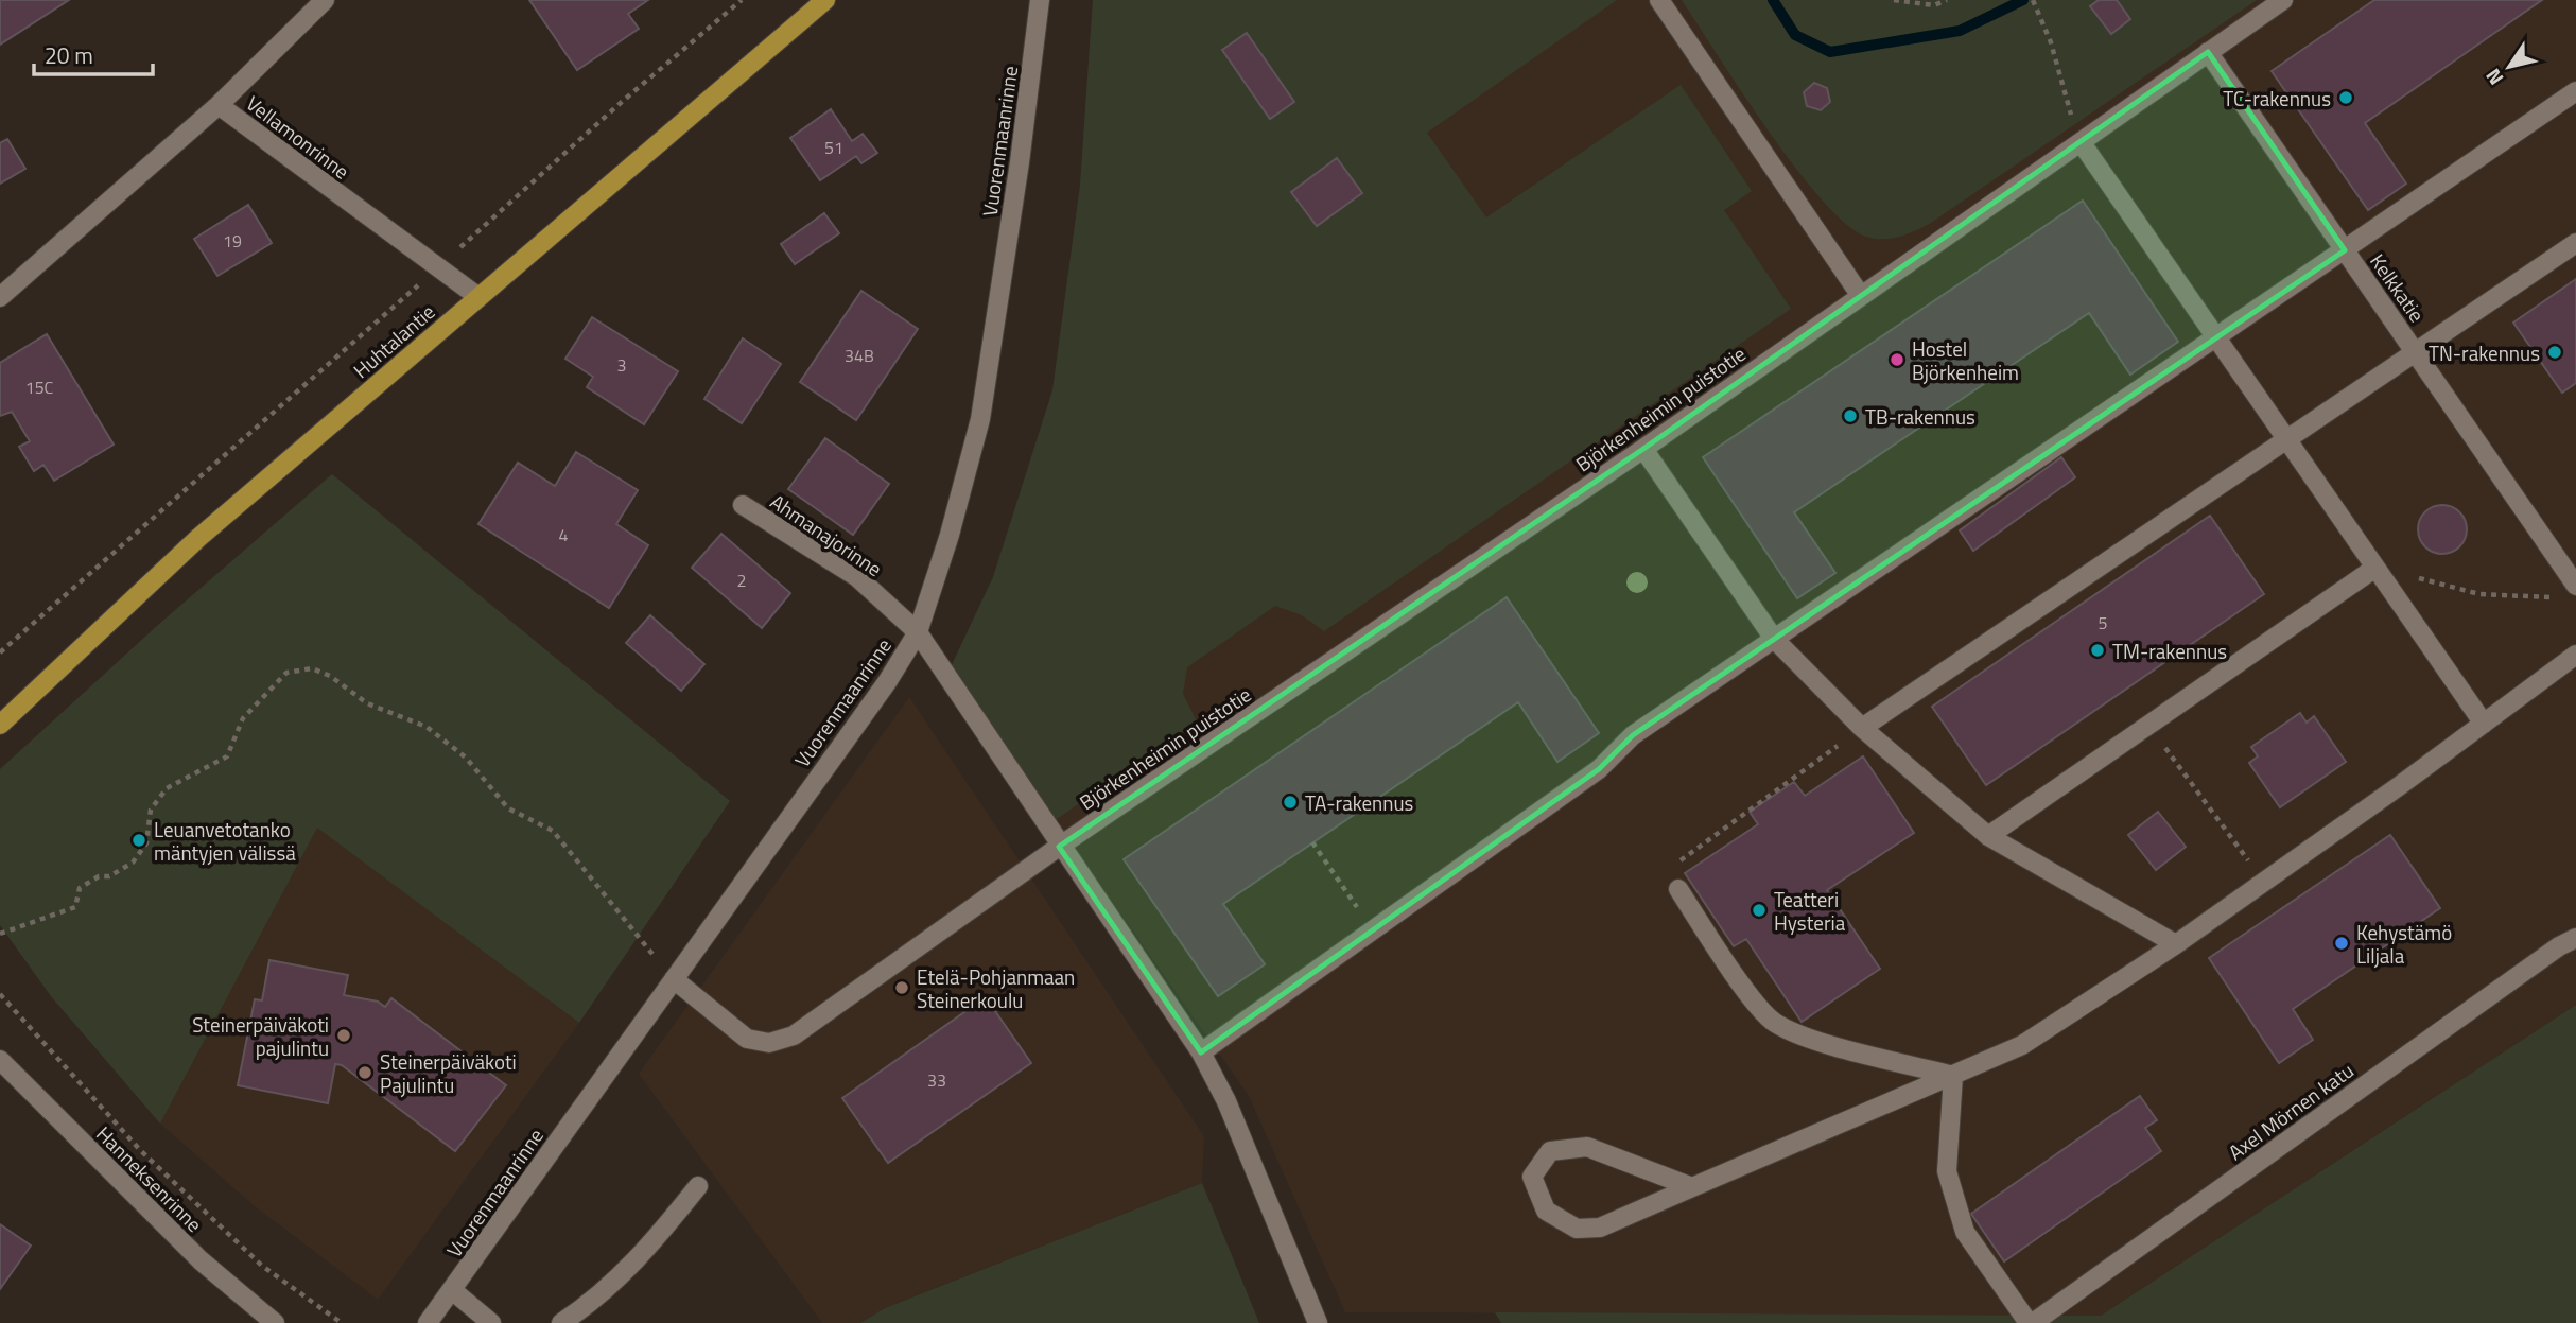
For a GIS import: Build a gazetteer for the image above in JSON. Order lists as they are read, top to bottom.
{
  "streets": {
    "main road": ["Huhtalantie"],
    "street": [
      "Vellamonrinne",
      "Vuorenmaanrinne",
      "Kelkkatie",
      "Björkenheimin puistotie",
      "Ahmanajorinne",
      "Axel Mörnen katu",
      "Hanneksenrinne"
    ]
  },
  "crossings": [
    ["Vellamonrinne", "Huhtalantie"],
    ["Vuorenmaanrinne", "Björkenheimin puistotie"],
    ["Vuorenmaanrinne", "Ahmanajorinne"],
    ["Kelkkatie", "Björkenheimin puistotie"],
    ["Björkenheimin puistotie", "Ahmanajorinne"]
  ],
  "places": [
    "TC-rakennus",
    "TN-rakennus",
    "Hostel Björkenheim",
    "TB-rakennus",
    "TM-rakennus",
    "TA-rakennus",
    "Leuanvetotanko mäntyjen välissä",
    "Teatteri Hysteria",
    "Kehystämö Liljala",
    "Etelä-Pohjanmaan Steinerkoulu",
    "Steinerpäiväkoti pajulintu",
    "Steinerpäiväkoti Pajulintu"
  ],
  "house_numbers": [
    "51",
    "19",
    "34B",
    "3",
    "15C",
    "4",
    "2",
    "5",
    "33"
  ],
  "scale_bar": "20 m",
  "north": "bottom left"
}
